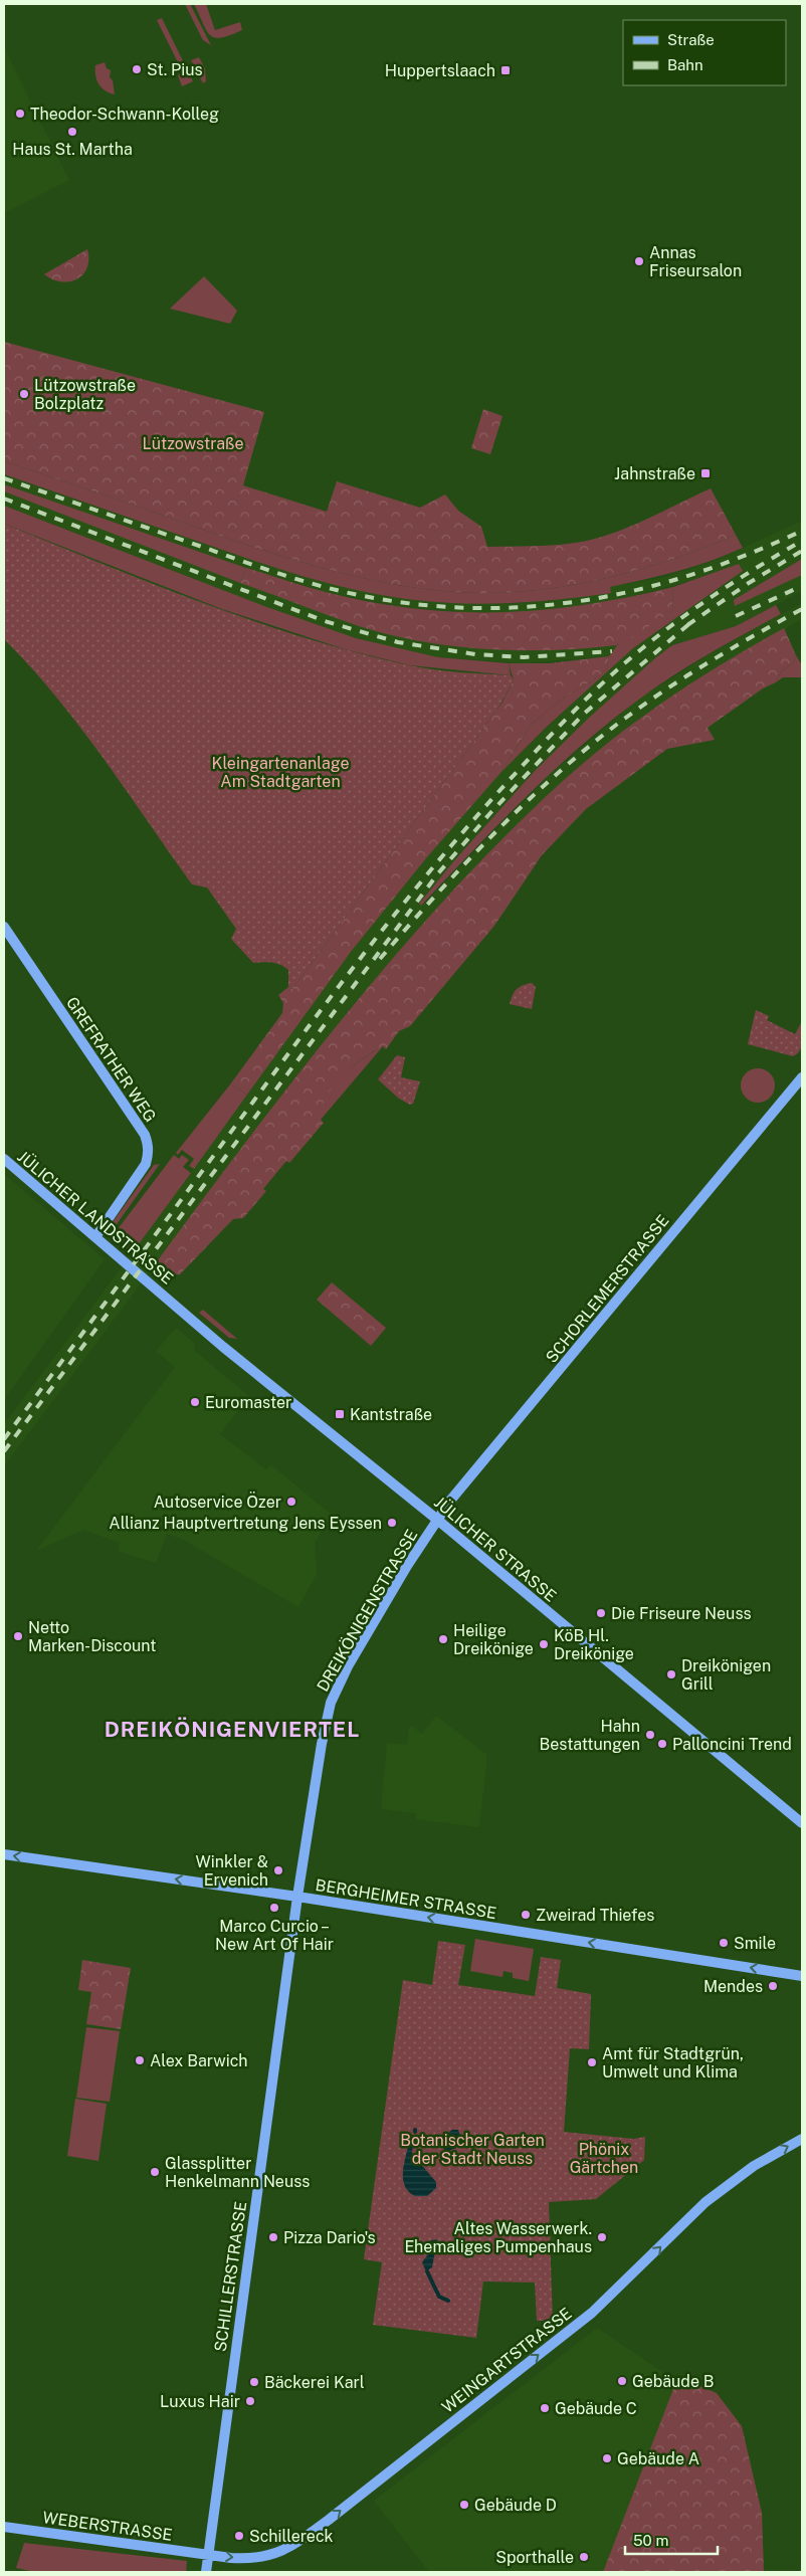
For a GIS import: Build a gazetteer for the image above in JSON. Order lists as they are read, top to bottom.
{
  "streets": {
    "main road": [
      "GREFRATHER WEG",
      "JÜLICHER LANDSTRASSE",
      "SCHORLEMERSTRASSE",
      "JÜLICHER STRASSE",
      "DREIKÖNIGENSTRASSE",
      "BERGHEIMER STRASSE",
      "SCHILLERSTRASSE",
      "WEINGARTSTRASSE",
      "WEBERSTRASSE"
    ]
  },
  "crossings": [
    ["GREFRATHER WEG", "JÜLICHER LANDSTRASSE"],
    ["JÜLICHER LANDSTRASSE", "JÜLICHER STRASSE"],
    ["SCHORLEMERSTRASSE", "JÜLICHER STRASSE"],
    ["SCHORLEMERSTRASSE", "DREIKÖNIGENSTRASSE"],
    ["JÜLICHER STRASSE", "DREIKÖNIGENSTRASSE"],
    ["DREIKÖNIGENSTRASSE", "BERGHEIMER STRASSE"],
    ["DREIKÖNIGENSTRASSE", "SCHILLERSTRASSE"],
    ["BERGHEIMER STRASSE", "SCHILLERSTRASSE"],
    ["SCHILLERSTRASSE", "WEINGARTSTRASSE"],
    ["SCHILLERSTRASSE", "WEBERSTRASSE"],
    ["WEINGARTSTRASSE", "WEBERSTRASSE"]
  ],
  "one_way": ["BERGHEIMER STRASSE", "WEINGARTSTRASSE"],
  "districts": ["DREIKÖNIGENVIERTEL"],
  "parks": [
    "Lützowstraße",
    "Kleingartenanlage Am Stadtgarten",
    "Botanischer Garten der Stadt Neuss",
    "Phönix Gärtchen"
  ],
  "places": {
    "other": [
      "St. Pius",
      "Theodor-Schwann-Kolleg",
      "Haus St. Martha",
      "Annas Friseursalon",
      "Lützowstraße Bolzplatz",
      "Euromaster",
      "Autoservice Özer",
      "Allianz Hauptvertretung Jens Eyssen",
      "Die Friseure Neuss",
      "Netto Marken-Discount",
      "Heilige Dreikönige",
      "KöB Hl. Dreikönige",
      "Dreikönigen Grill",
      "Hahn Bestattungen",
      "Palloncini Trend",
      "Winkler & Ervenich",
      "Marco Curcio – New Art Of Hair",
      "Zweirad Thiefes",
      "Smile",
      "Mendes",
      "Alex Barwich",
      "Amt für Stadtgrün, Umwelt und Klima",
      "Glassplitter Henkelmann Neuss",
      "Pizza Dario's",
      "Altes Wasserwerk. Ehemaliges Pumpenhaus",
      "Gebäude B",
      "Bäckerei Karl",
      "Luxus Hair",
      "Gebäude C",
      "Gebäude A",
      "Gebäude D",
      "Schillereck",
      "Sporthalle"
    ],
    "transit": ["Huppertslaach", "Jahnstraße", "Kantstraße"]
  },
  "legend": ["Straße", "Bahn"],
  "scale_bar": "50 m"
}
